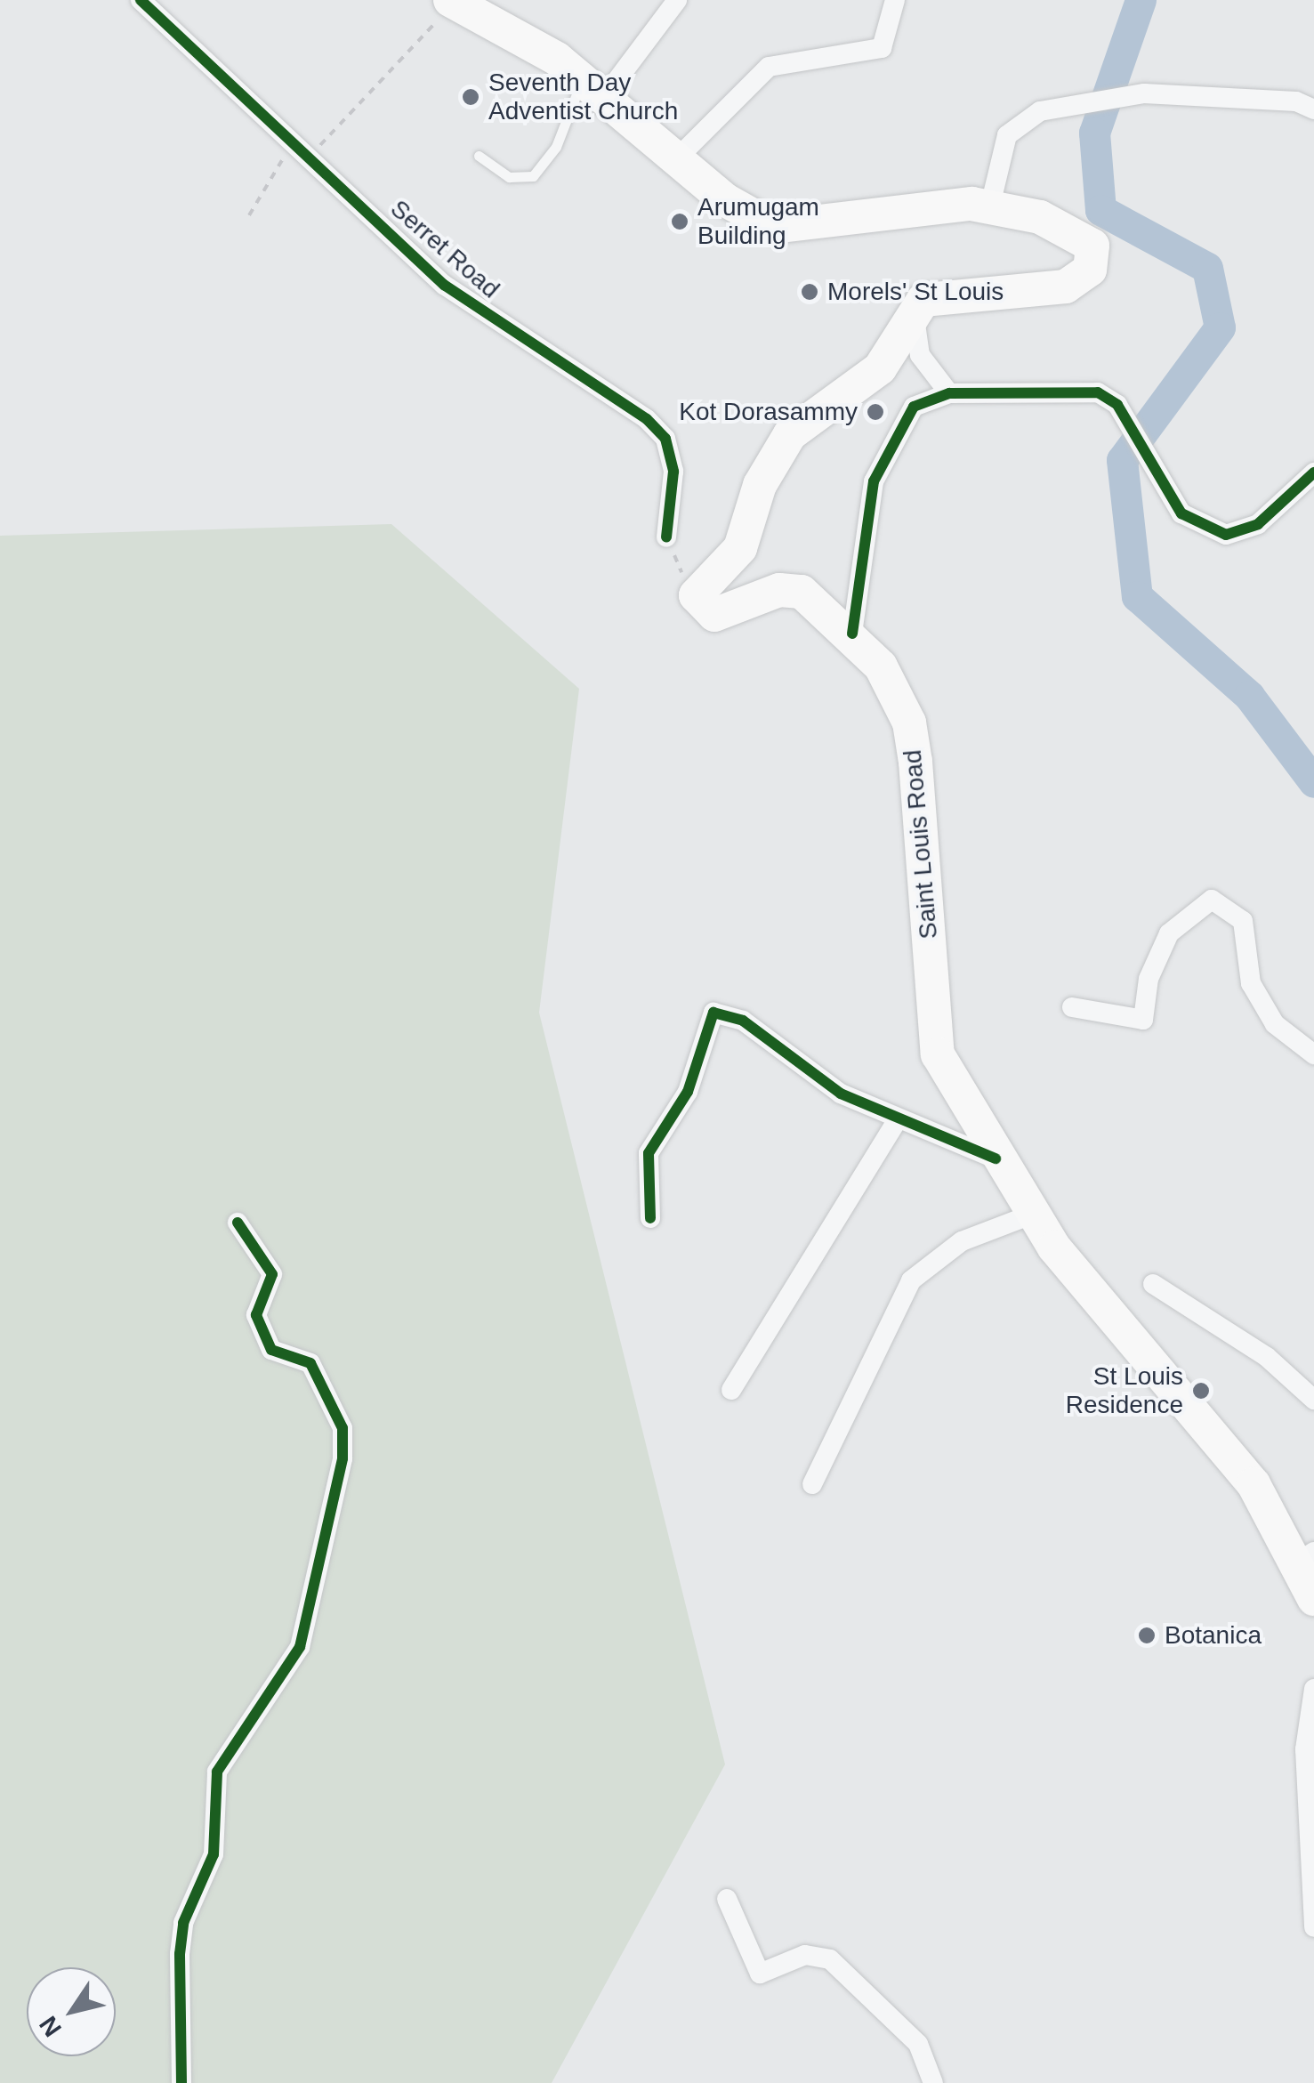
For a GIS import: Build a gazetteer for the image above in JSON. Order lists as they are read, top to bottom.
{
  "streets": {
    "main road": ["Saint Louis Road"],
    "street": ["Serret Road"]
  },
  "places": [
    "Seventh Day Adventist Church",
    "Arumugam Building",
    "Morels' St Louis",
    "Kot Dorasammy",
    "St Louis Residence",
    "Botanica"
  ],
  "north": "bottom left"
}
